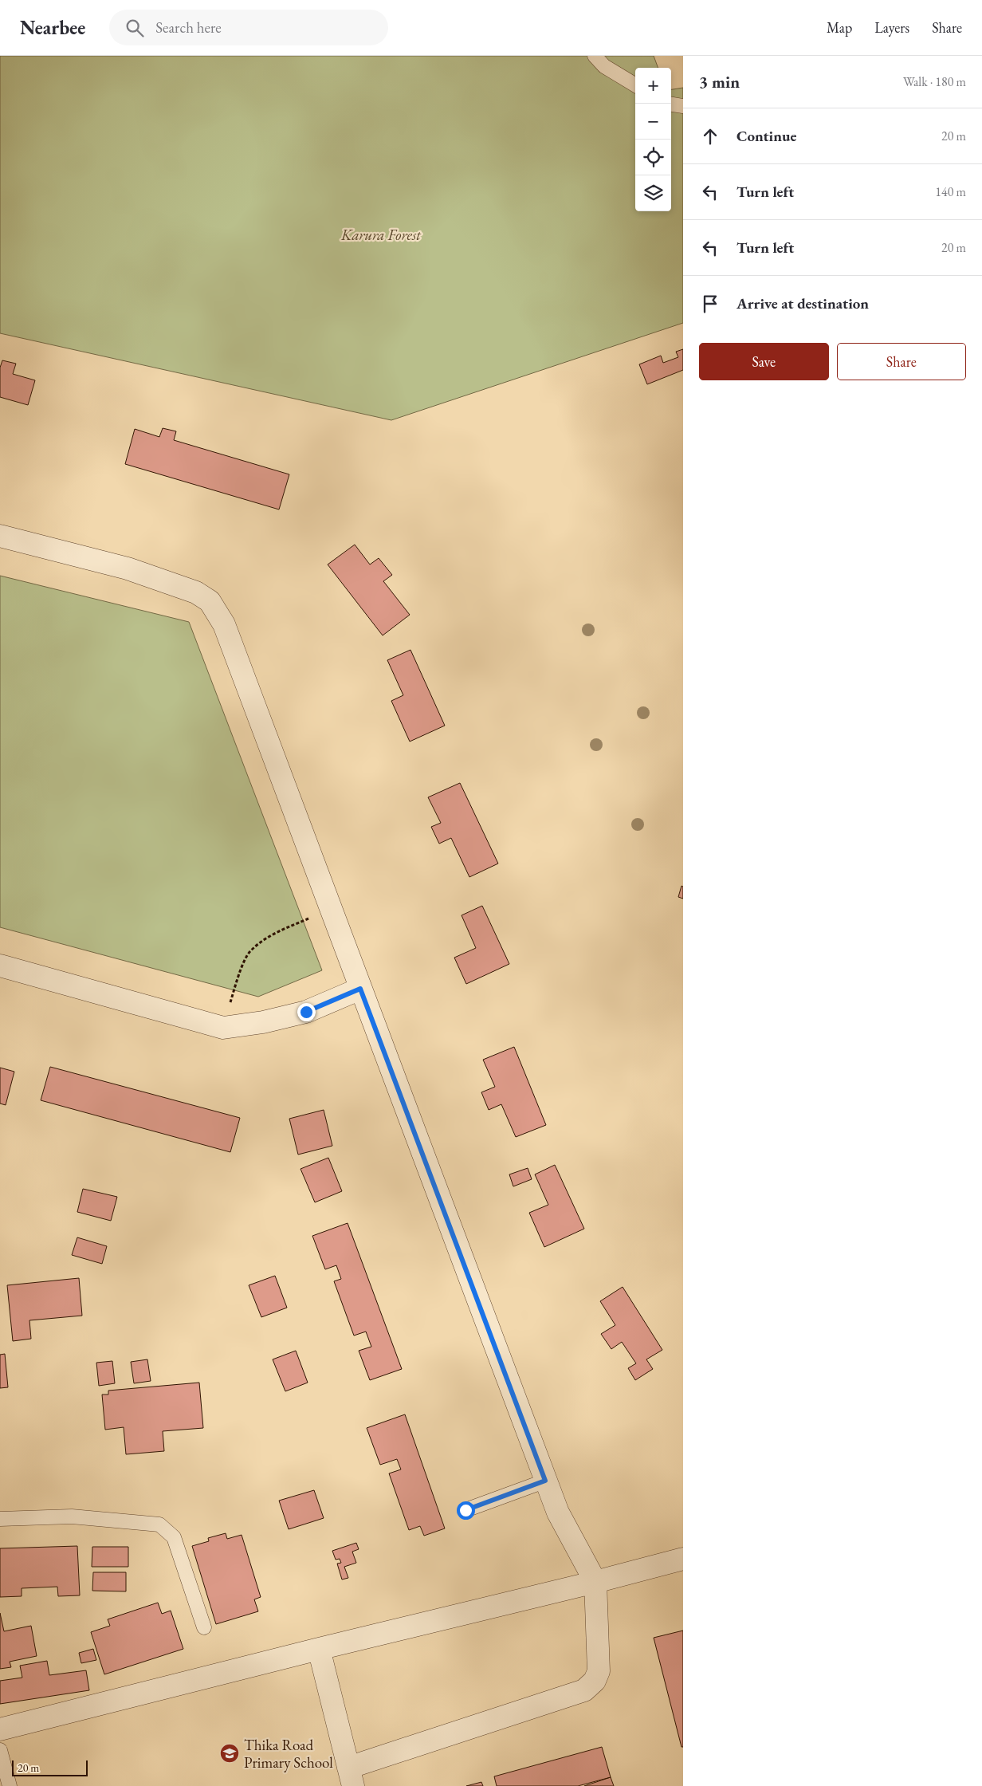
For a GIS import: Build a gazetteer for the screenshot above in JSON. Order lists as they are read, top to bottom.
{
  "parks": ["Karura Forest"],
  "places": {
    "school or university": ["Thika Road Primary School"]
  },
  "scale_bar": "20 m",
  "page": {
    "header": "Nearbee",
    "search": "Search here",
    "nav": ["Map", "Layers", "Share"],
    "heading": ["3 min", "Walk · 180 m"],
    "map_buttons": ["+", "−"],
    "list": [
      ["Continue", "20 m"],
      ["Turn left", "140 m"],
      ["Turn left", "20 m"],
      "Arrive at destination"
    ],
    "buttons": ["Save", "Share"],
    "scale": "20 m"
  }
}
